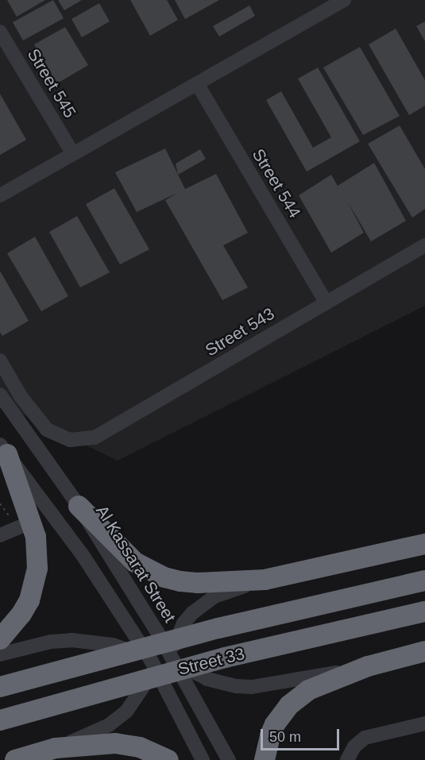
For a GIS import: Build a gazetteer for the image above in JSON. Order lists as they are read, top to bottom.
{
  "streets": {
    "highway": ["Street 33"],
    "street": [
      "Street 545",
      "Street 544",
      "Street 543",
      "Al Kassarat Street"
    ]
  },
  "crossings": [
    ["Street 544", "Street 543"]
  ],
  "scale_bar": "50 m"
}
